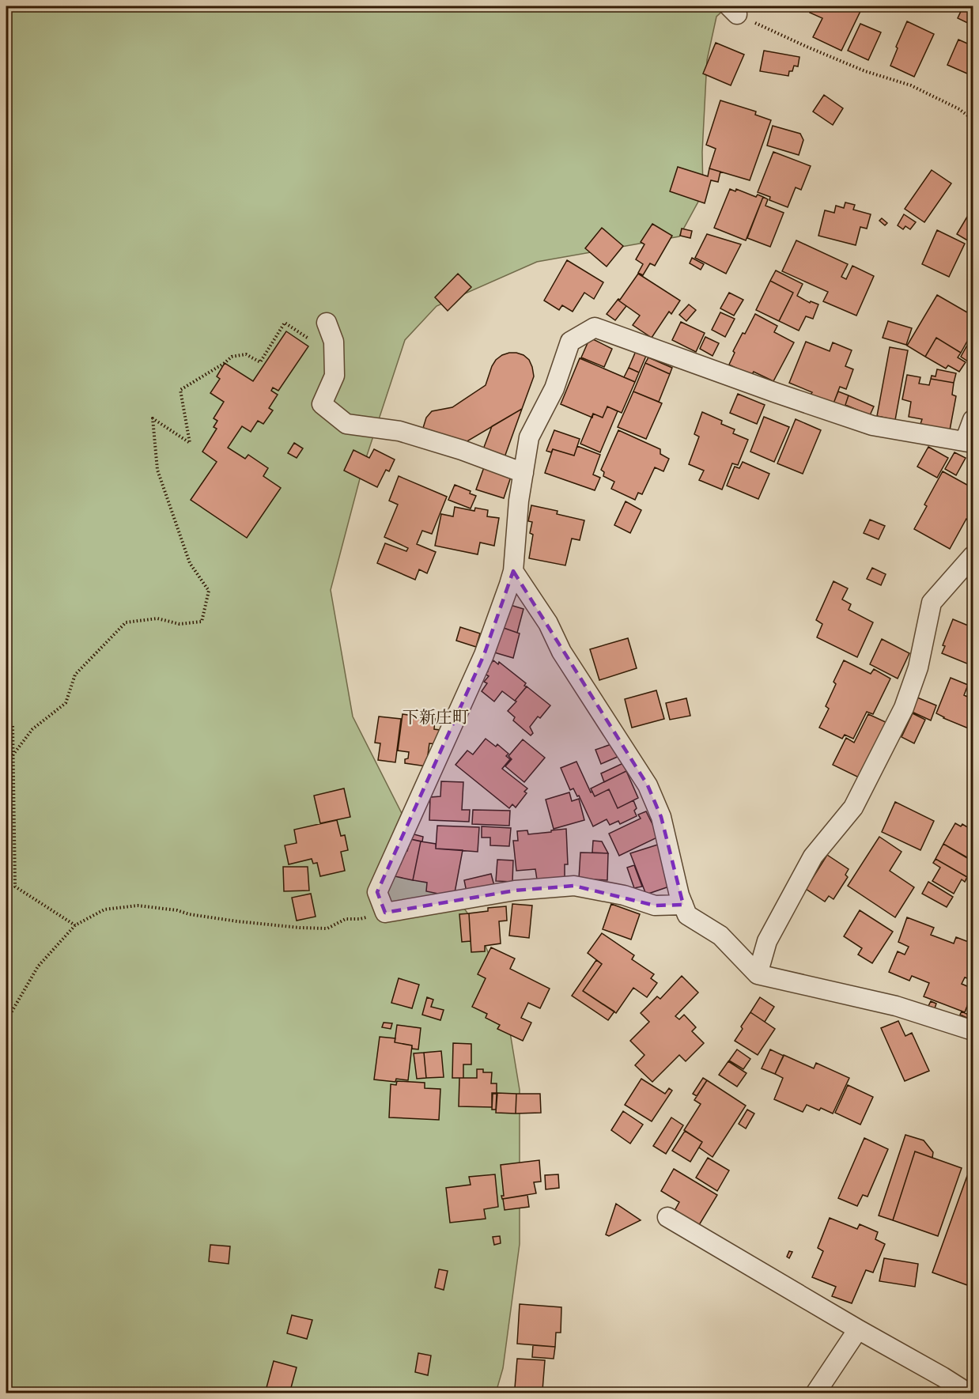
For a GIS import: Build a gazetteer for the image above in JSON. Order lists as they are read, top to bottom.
{
  "districts": ["下新庄町"]
}
